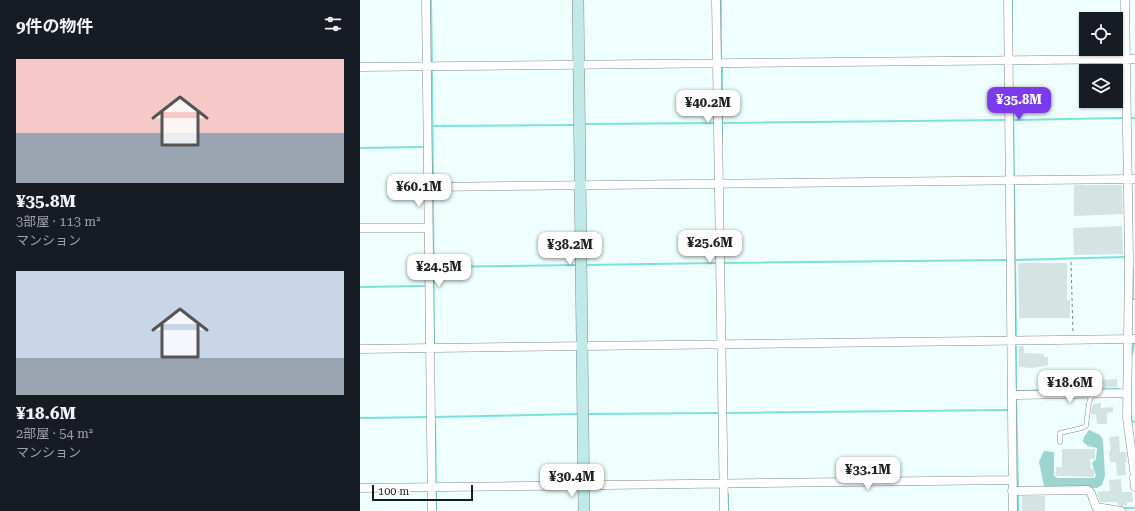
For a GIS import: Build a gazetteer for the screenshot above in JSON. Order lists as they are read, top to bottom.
{
  "scale_bar": "100 m",
  "page": {
    "heading": "9件の物件",
    "list": [
      {
        "name": "¥35.8M",
        "note": "3部屋 · 113 m² · マンション"
      },
      {
        "name": "¥18.6M",
        "note": "2部屋 · 54 m² · マンション"
      }
    ],
    "price": [
      "¥35.8M",
      "¥40.2M",
      "¥60.1M",
      "¥25.6M",
      "¥38.2M",
      "¥24.5M",
      "¥18.6M",
      "¥33.1M",
      "¥30.4M"
    ],
    "scale": "100 m"
  }
}
